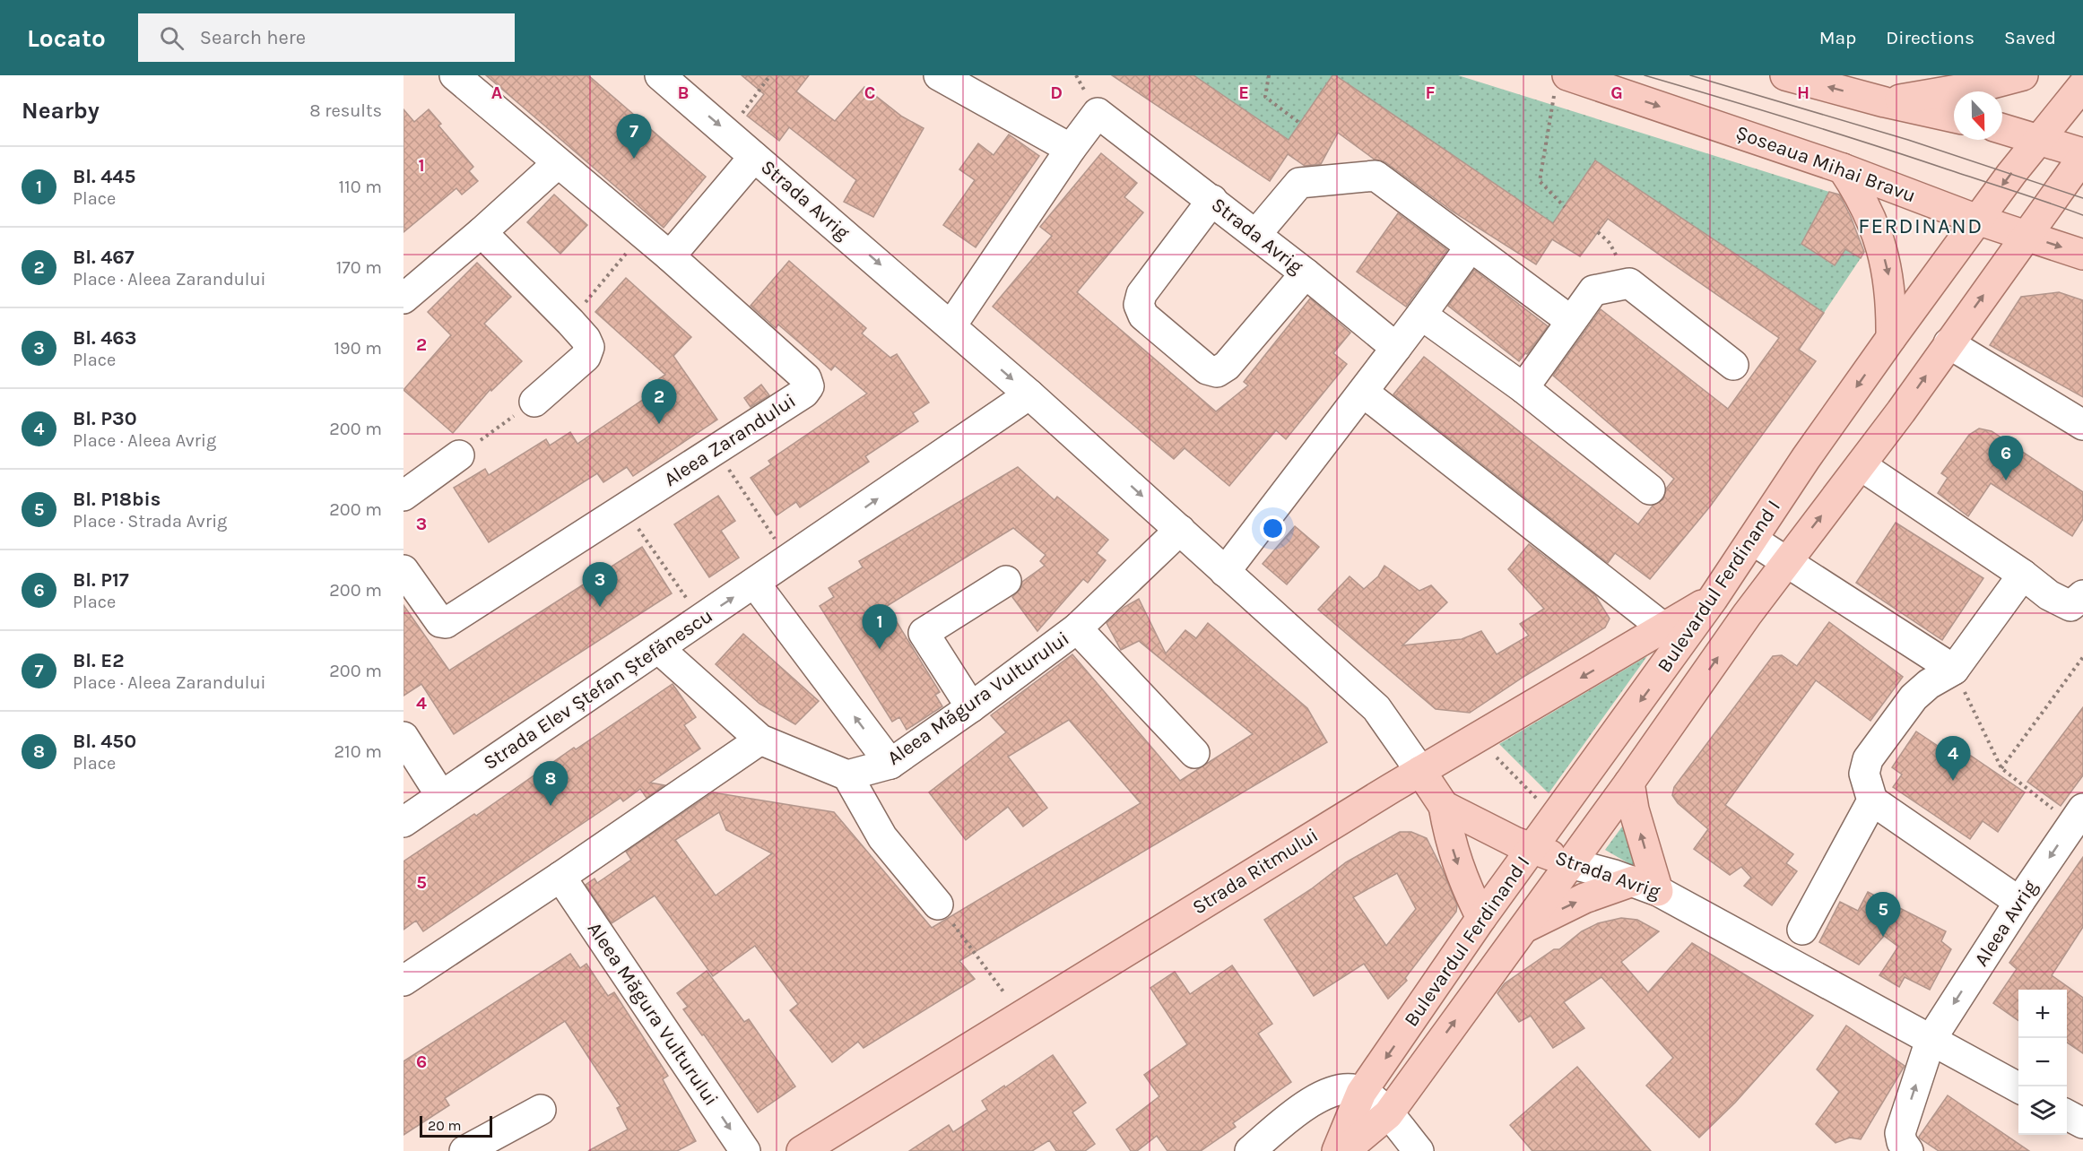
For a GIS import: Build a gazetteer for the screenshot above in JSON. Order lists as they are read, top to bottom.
{
  "streets": {
    "main road": [
      "Șoseaua Mihai Bravu",
      "Strada Avrig",
      "Bulevardul Ferdinand I",
      "Strada Ritmului"
    ],
    "street": [
      "Aleea Zarandului",
      "Strada Elev Ștefan Ștefănescu",
      "Aleea Măgura Vulturului",
      "Aleea Avrig"
    ]
  },
  "crossings": [
    ["Șoseaua Mihai Bravu", "Bulevardul Ferdinand I"],
    ["Strada Avrig", "Bulevardul Ferdinand I"],
    ["Strada Avrig", "Strada Elev Ștefan Ștefănescu"],
    ["Strada Avrig", "Aleea Măgura Vulturului"],
    ["Strada Avrig", "Strada Ritmului"],
    ["Strada Avrig", "Aleea Avrig"],
    ["Bulevardul Ferdinand I", "Strada Ritmului"]
  ],
  "one_way": ["Strada Elev Ștefan Ștefănescu", "Aleea Măgura Vulturului"],
  "districts": ["FERDINAND"],
  "scale_bar": "20 m",
  "north": "bottom",
  "page": {
    "header": "Locato",
    "search": "Search here",
    "nav": ["Map", "Directions", "Saved"],
    "heading": ["Nearby", "8 results"],
    "pins": [
      "7",
      "2",
      "6",
      "3",
      "1",
      "4",
      "8",
      "5"
    ],
    "list": [
      {
        "mark": "1",
        "name": "Bl. 445",
        "note": "Place",
        "value": "110 m"
      },
      {
        "mark": "2",
        "name": "Bl. 467",
        "note": "Place · Aleea Zarandului",
        "value": "170 m"
      },
      {
        "mark": "3",
        "name": "Bl. 463",
        "note": "Place",
        "value": "190 m"
      },
      {
        "mark": "4",
        "name": "Bl. P30",
        "note": "Place · Aleea Avrig",
        "value": "200 m"
      },
      {
        "mark": "5",
        "name": "Bl. P18bis",
        "note": "Place · Strada Avrig",
        "value": "200 m"
      },
      {
        "mark": "6",
        "name": "Bl. P17",
        "note": "Place",
        "value": "200 m"
      },
      {
        "mark": "7",
        "name": "Bl. E2",
        "note": "Place · Aleea Zarandului",
        "value": "200 m"
      },
      {
        "mark": "8",
        "name": "Bl. 450",
        "note": "Place",
        "value": "210 m"
      }
    ],
    "map_buttons": ["+", "−"],
    "scale": "20 m"
  },
  "grid": {
    "columns": [
      "A",
      "B",
      "C",
      "D",
      "E",
      "F",
      "G",
      "H"
    ],
    "rows": [
      "1",
      "2",
      "3",
      "4",
      "5",
      "6"
    ]
  }
}
